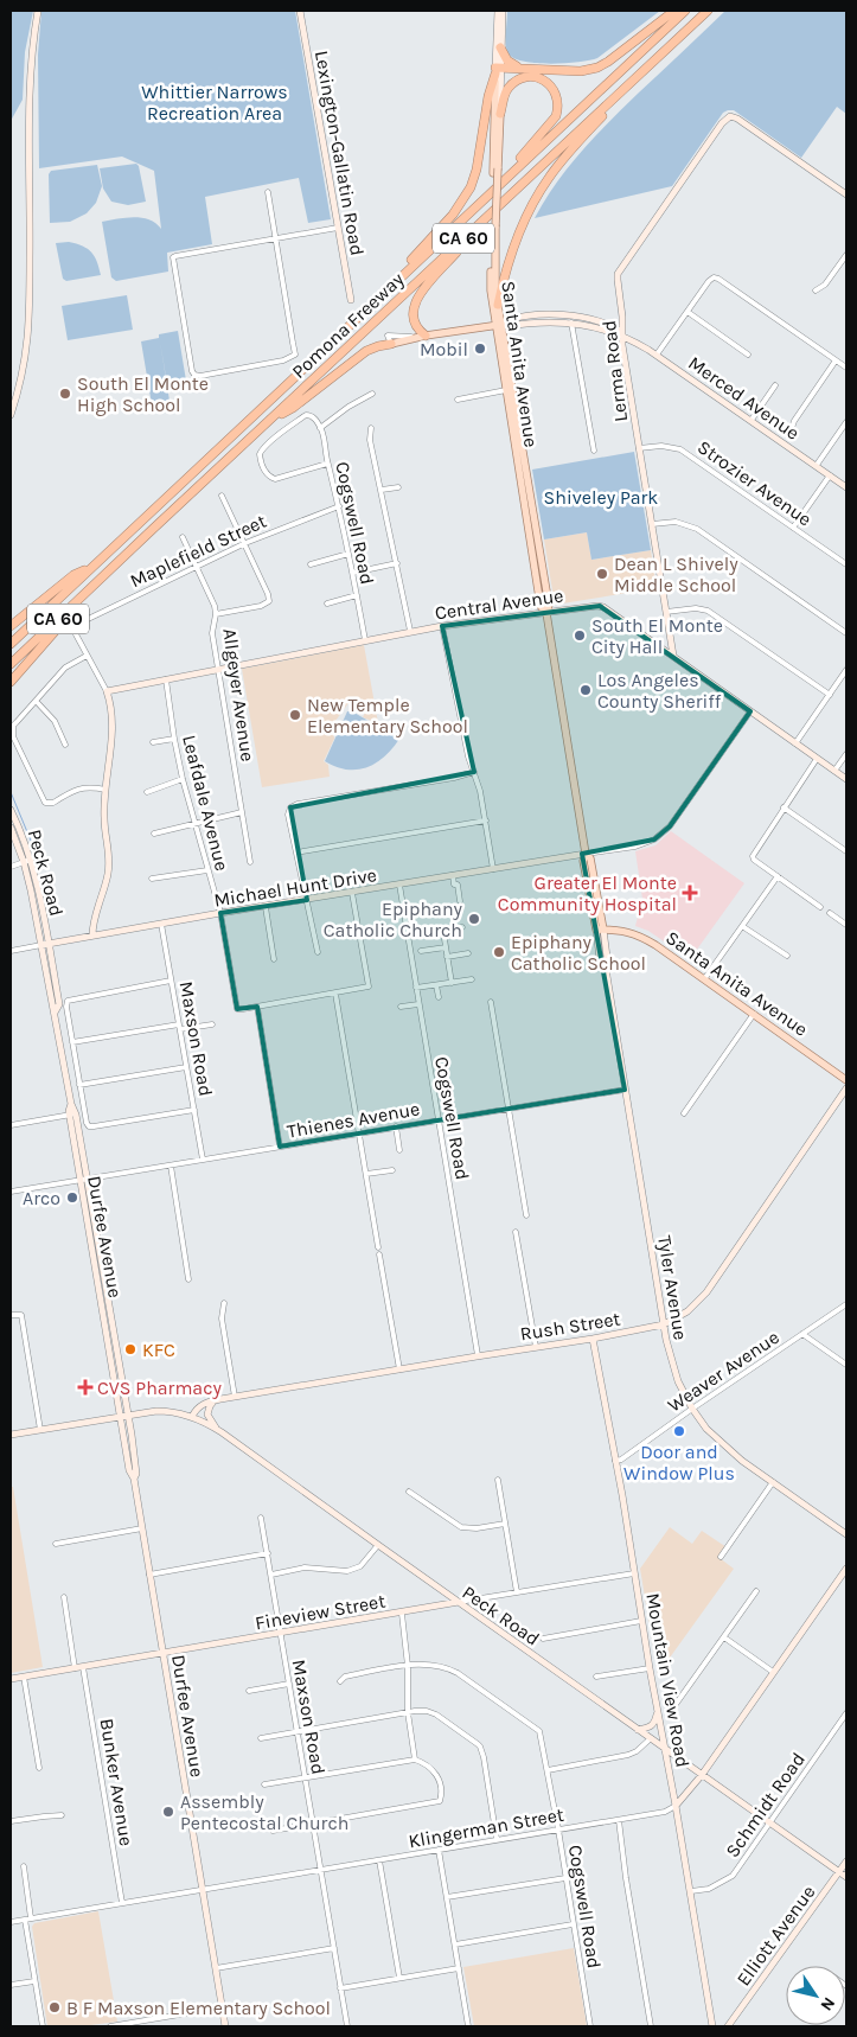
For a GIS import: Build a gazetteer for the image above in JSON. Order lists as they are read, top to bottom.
{
  "streets": {
    "highway": ["CA 60", "Pomona Freeway"],
    "main road": ["Santa Anita Avenue"],
    "street": [
      "Lexington-Gallatin Road",
      "Lerma Road",
      "Merced Avenue",
      "Strozier Avenue",
      "Cogswell Road",
      "Maplefield Street",
      "Central Avenue",
      "Allgeyer Avenue",
      "Leafdale Avenue",
      "Peck Road",
      "Michael Hunt Drive",
      "Maxson Road",
      "Thienes Avenue",
      "Durfee Avenue",
      "Tyler Avenue",
      "Rush Street",
      "Weaver Avenue",
      "Fineview Street",
      "Mountain View Road",
      "Bunker Avenue",
      "Schmidt Road",
      "Klingerman Street",
      "Elliott Avenue"
    ]
  },
  "crossings": [
    ["Santa Anita Avenue", "Merced Avenue"],
    ["Santa Anita Avenue", "Central Avenue"],
    ["Santa Anita Avenue", "Michael Hunt Drive"],
    ["Santa Anita Avenue", "Tyler Avenue"],
    ["Lerma Road", "Merced Avenue"],
    ["Lerma Road", "Strozier Avenue"],
    ["Lerma Road", "Central Avenue"],
    ["Cogswell Road", "Maplefield Street"],
    ["Cogswell Road", "Central Avenue"],
    ["Cogswell Road", "Michael Hunt Drive"],
    ["Cogswell Road", "Thienes Avenue"],
    ["Cogswell Road", "Rush Street"],
    ["Cogswell Road", "Klingerman Street"],
    ["Maplefield Street", "Allgeyer Avenue"],
    ["Central Avenue", "Allgeyer Avenue"],
    ["Central Avenue", "Leafdale Avenue"],
    ["Leafdale Avenue", "Michael Hunt Drive"],
    ["Peck Road", "Michael Hunt Drive"],
    ["Peck Road", "Durfee Avenue"],
    ["Peck Road", "Rush Street"],
    ["Peck Road", "Fineview Street"],
    ["Peck Road", "Mountain View Road"],
    ["Peck Road", "Schmidt Road"],
    ["Peck Road", "Elliott Avenue"],
    ["Michael Hunt Drive", "Maxson Road"],
    ["Michael Hunt Drive", "Durfee Avenue"],
    ["Maxson Road", "Thienes Avenue"],
    ["Maxson Road", "Fineview Street"],
    ["Maxson Road", "Klingerman Street"],
    ["Thienes Avenue", "Durfee Avenue"],
    ["Thienes Avenue", "Tyler Avenue"],
    ["Durfee Avenue", "Fineview Street"],
    ["Durfee Avenue", "Klingerman Street"],
    ["Tyler Avenue", "Rush Street"],
    ["Tyler Avenue", "Weaver Avenue"],
    ["Rush Street", "Mountain View Road"],
    ["Weaver Avenue", "Mountain View Road"],
    ["Fineview Street", "Mountain View Road"],
    ["Fineview Street", "Bunker Avenue"],
    ["Mountain View Road", "Schmidt Road"],
    ["Mountain View Road", "Klingerman Street"],
    ["Bunker Avenue", "Klingerman Street"]
  ],
  "parks": ["Whittier Narrows Recreation Area", "Shiveley Park"],
  "places": {
    "other": [
      "Mobil",
      "South El Monte High School",
      "Dean L Shively Middle School",
      "South El Monte City Hall",
      "Los Angeles County Sheriff",
      "New Temple Elementary School",
      "Epiphany Catholic Church",
      "Epiphany Catholic School",
      "Arco",
      "KFC",
      "Door and Window Plus",
      "Assembly Pentecostal Church",
      "B F Maxson Elementary School"
    ],
    "health": ["Greater El Monte Community Hospital", "CVS Pharmacy"]
  },
  "north": "bottom right"
}
